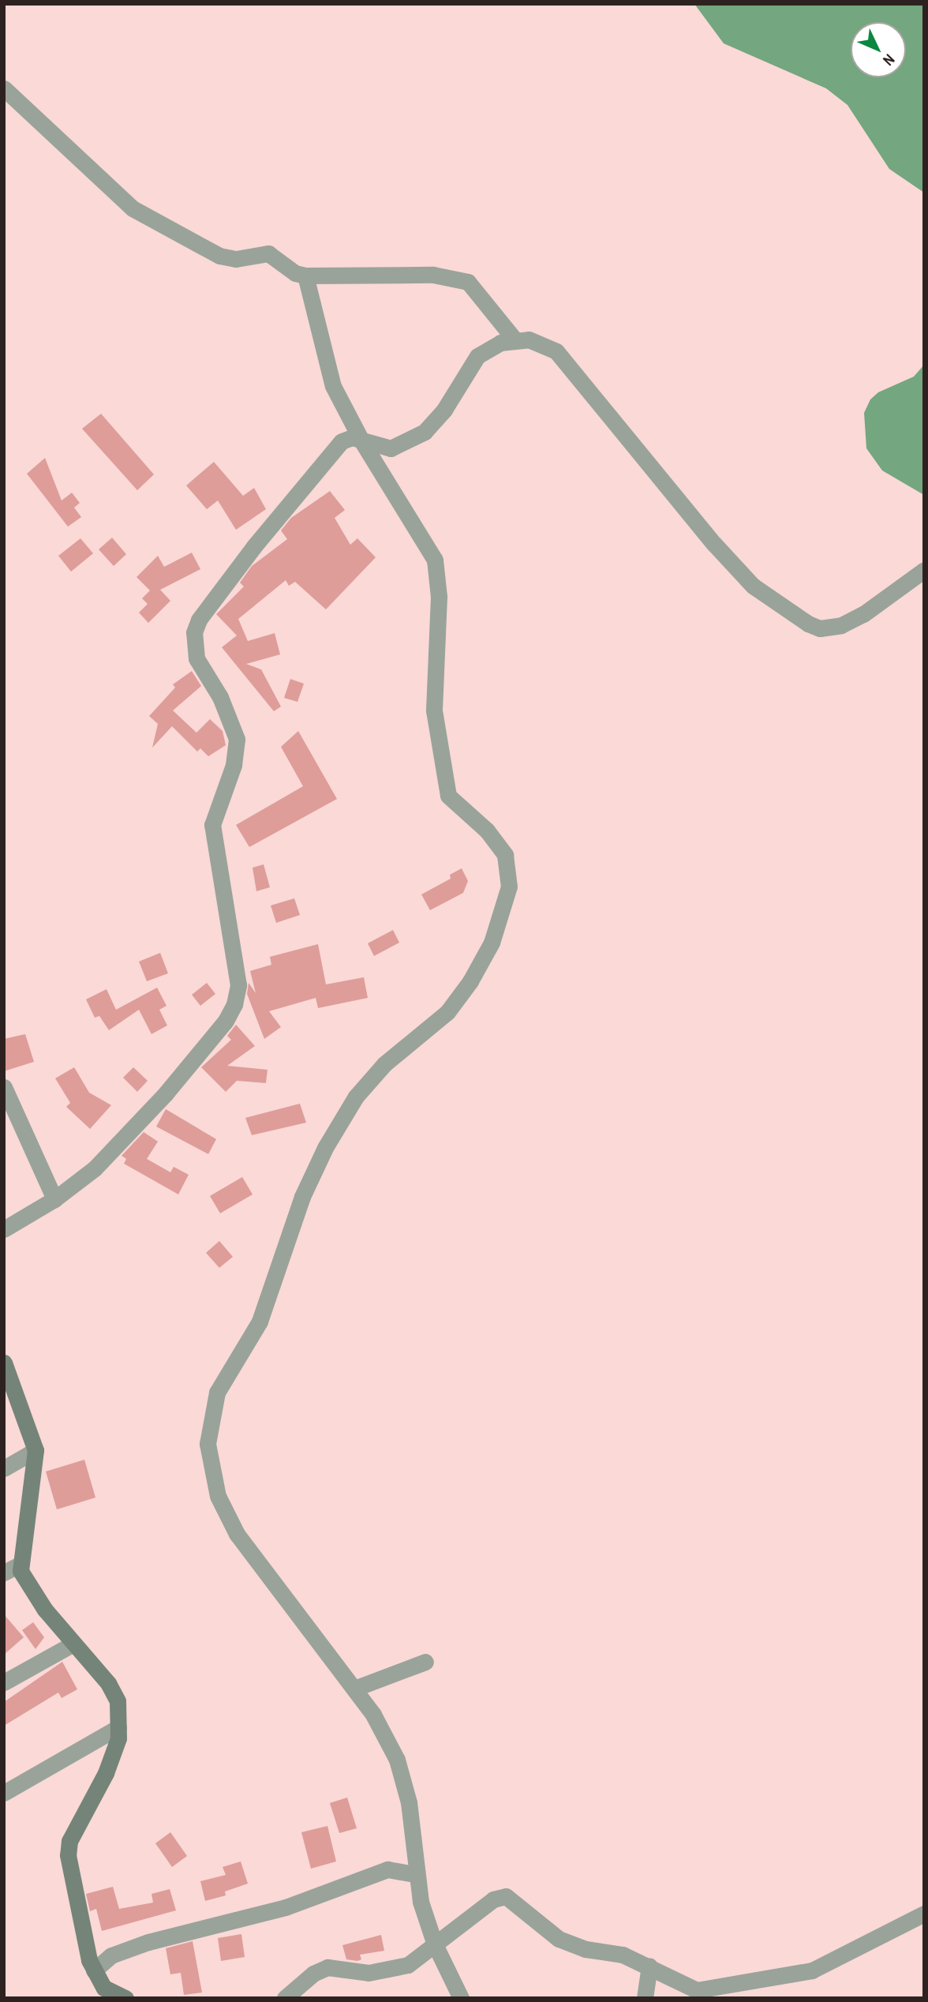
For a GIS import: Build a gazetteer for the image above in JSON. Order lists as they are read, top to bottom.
{
  "north": "bottom right"
}
